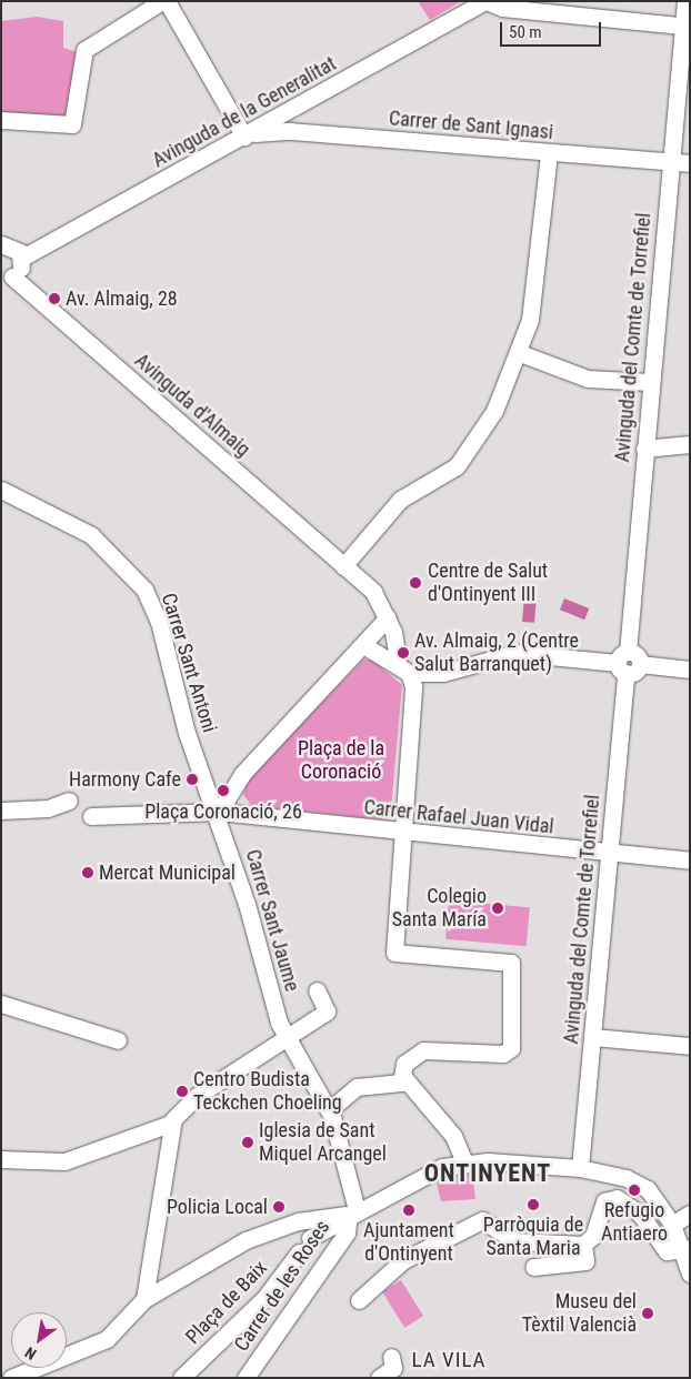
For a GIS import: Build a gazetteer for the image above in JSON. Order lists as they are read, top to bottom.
{
  "streets": {
    "street": [
      "Avinguda de la Generalitat",
      "Carrer de Sant Ignasi",
      "Avinguda del Comte de Torrefiel",
      "Avinguda d'Almaig",
      "Carrer Sant Antoni",
      "Carrer Rafael Juan Vidal",
      "Carrer Sant Jaume",
      "Carrer de les Roses",
      "Plaça de Baix"
    ]
  },
  "crossings": [
    ["Avinguda de la Generalitat", "Carrer de Sant Ignasi"],
    ["Carrer de Sant Ignasi", "Avinguda del Comte de Torrefiel"],
    ["Avinguda del Comte de Torrefiel", "Carrer Rafael Juan Vidal"],
    ["Carrer Sant Antoni", "Carrer Rafael Juan Vidal"],
    ["Carrer Sant Antoni", "Carrer Sant Jaume"],
    ["Carrer Rafael Juan Vidal", "Carrer Sant Jaume"],
    ["Carrer Sant Jaume", "Carrer de les Roses"]
  ],
  "districts": ["ONTINYENT", "LA VILA"],
  "parks": ["Plaça de la Coronació"],
  "places": [
    "Av. Almaig, 28",
    "Centre de Salut d'Ontinyent III",
    "Av. Almaig, 2 (Centre Salut Barranquet)",
    "Harmony Cafe",
    "Plaça Coronació, 26",
    "Mercat Municipal",
    "Colegio Santa María",
    "Centro Budista Teckchen Choeling",
    "Iglesia de Sant Miquel Arcangel",
    "Refugio Antiaero",
    "Parròquia de Santa Maria",
    "Policia Local",
    "Ajuntament d'Ontinyent",
    "Museu del Tèxtil Valencià"
  ],
  "scale_bar": "50 m",
  "north": "bottom left"
}
